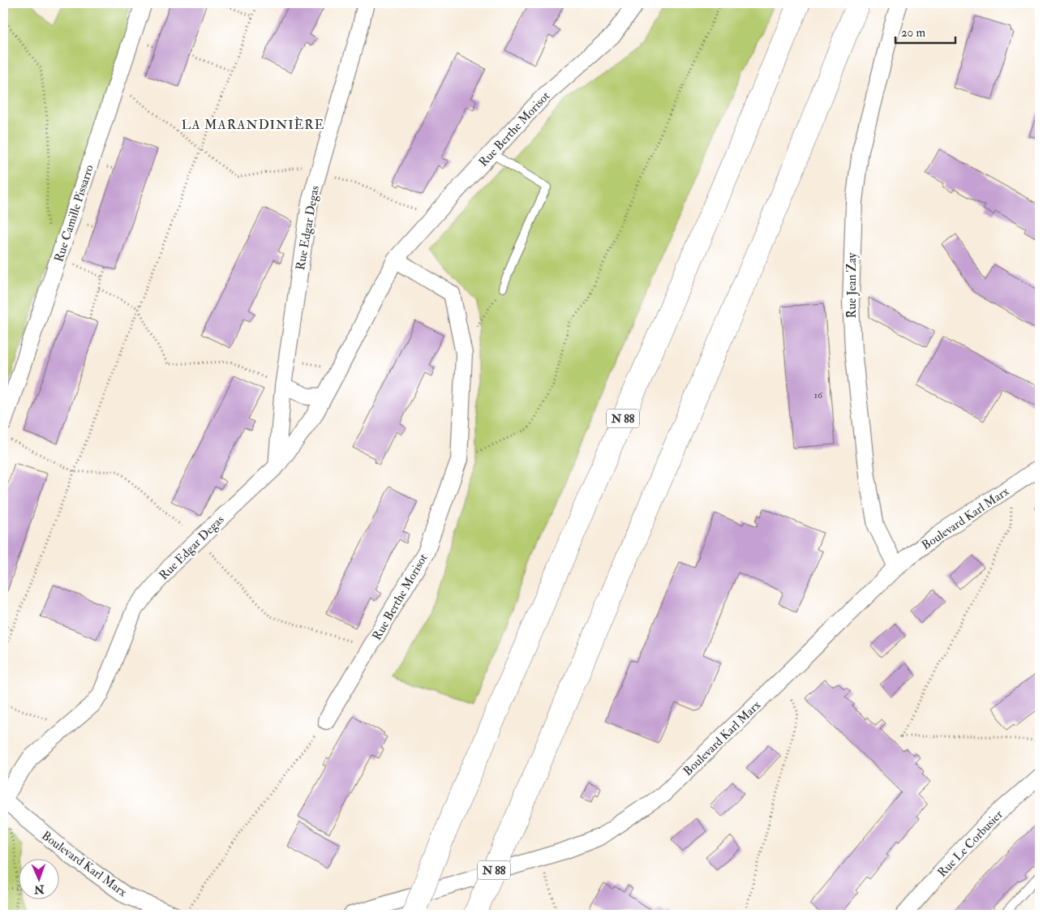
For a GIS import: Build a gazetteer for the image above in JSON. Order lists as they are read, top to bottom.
{
  "streets": {
    "highway": ["N 88"],
    "street": [
      "Rue Berthe Morisot",
      "Rue Camille Pissarro",
      "Rue Edgar Degas",
      "Rue Jean Zay",
      "Boulevard Karl Marx",
      "Rue Le Corbusier"
    ]
  },
  "crossings": [
    ["Rue Berthe Morisot", "Rue Edgar Degas"],
    ["Rue Edgar Degas", "Boulevard Karl Marx"],
    ["Rue Jean Zay", "Boulevard Karl Marx"]
  ],
  "districts": ["LA MARANDINIÈRE"],
  "house_numbers": ["16"],
  "scale_bar": "20 m",
  "north": "bottom"
}
